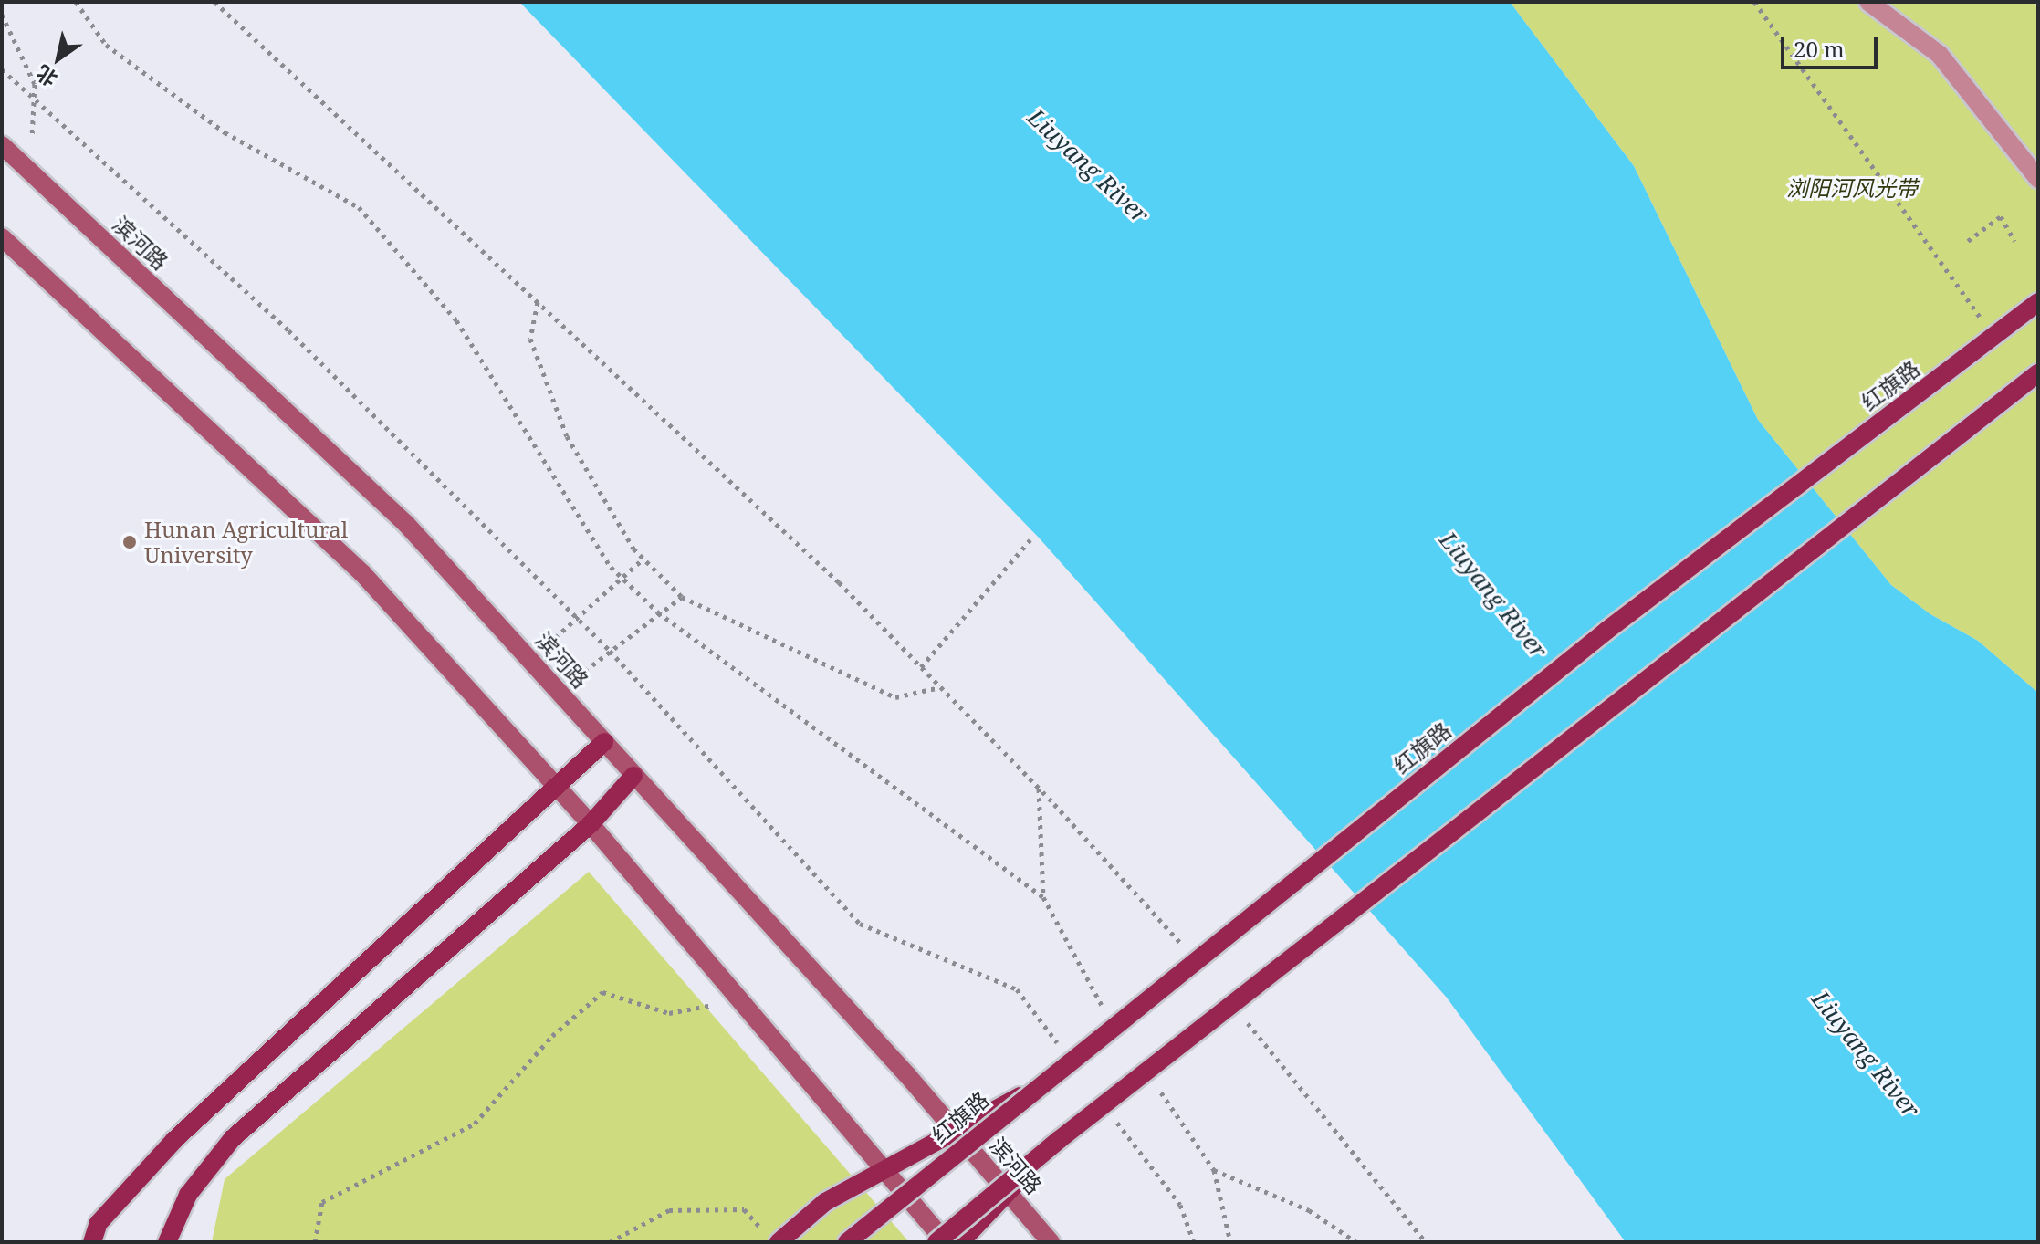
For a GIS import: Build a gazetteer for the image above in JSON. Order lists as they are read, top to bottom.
{
  "streets": {
    "main road": ["滨河路", "红旗路"]
  },
  "water": ["Liuyang River"],
  "parks": ["浏阳河风光带"],
  "places": ["Hunan Agricultural University"],
  "scale_bar": "20 m",
  "north": "bottom left"
}
